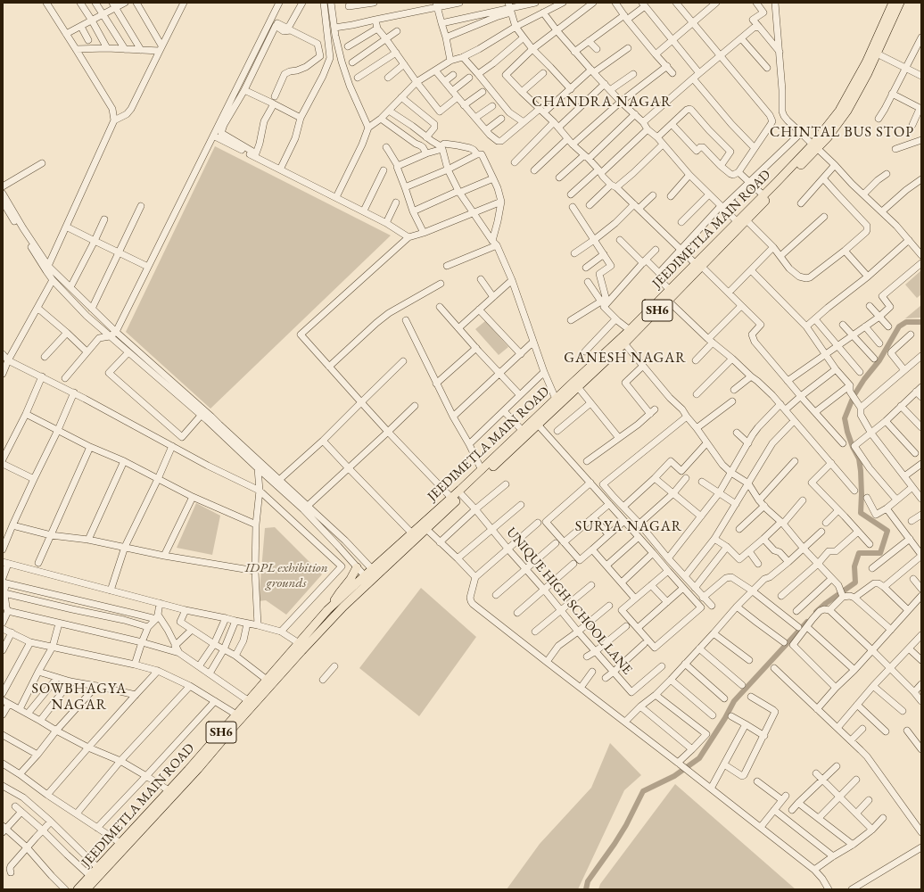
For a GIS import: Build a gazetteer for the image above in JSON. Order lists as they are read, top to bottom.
{
  "streets": {
    "main road": ["JEEDIMETLA MAIN ROAD", "SH6"],
    "street": ["UNIQUE HIGH SCHOOL LANE"]
  },
  "crossings": [
    ["JEEDIMETLA MAIN ROAD", "UNIQUE HIGH SCHOOL LANE"]
  ],
  "districts": [
    "CHANDRA NAGAR",
    "CHINTAL BUS STOP",
    "GANESH NAGAR",
    "SURYA NAGAR",
    "SOWBHAGYA NAGAR"
  ],
  "parks": ["IDPL exhibition grounds"]
}
